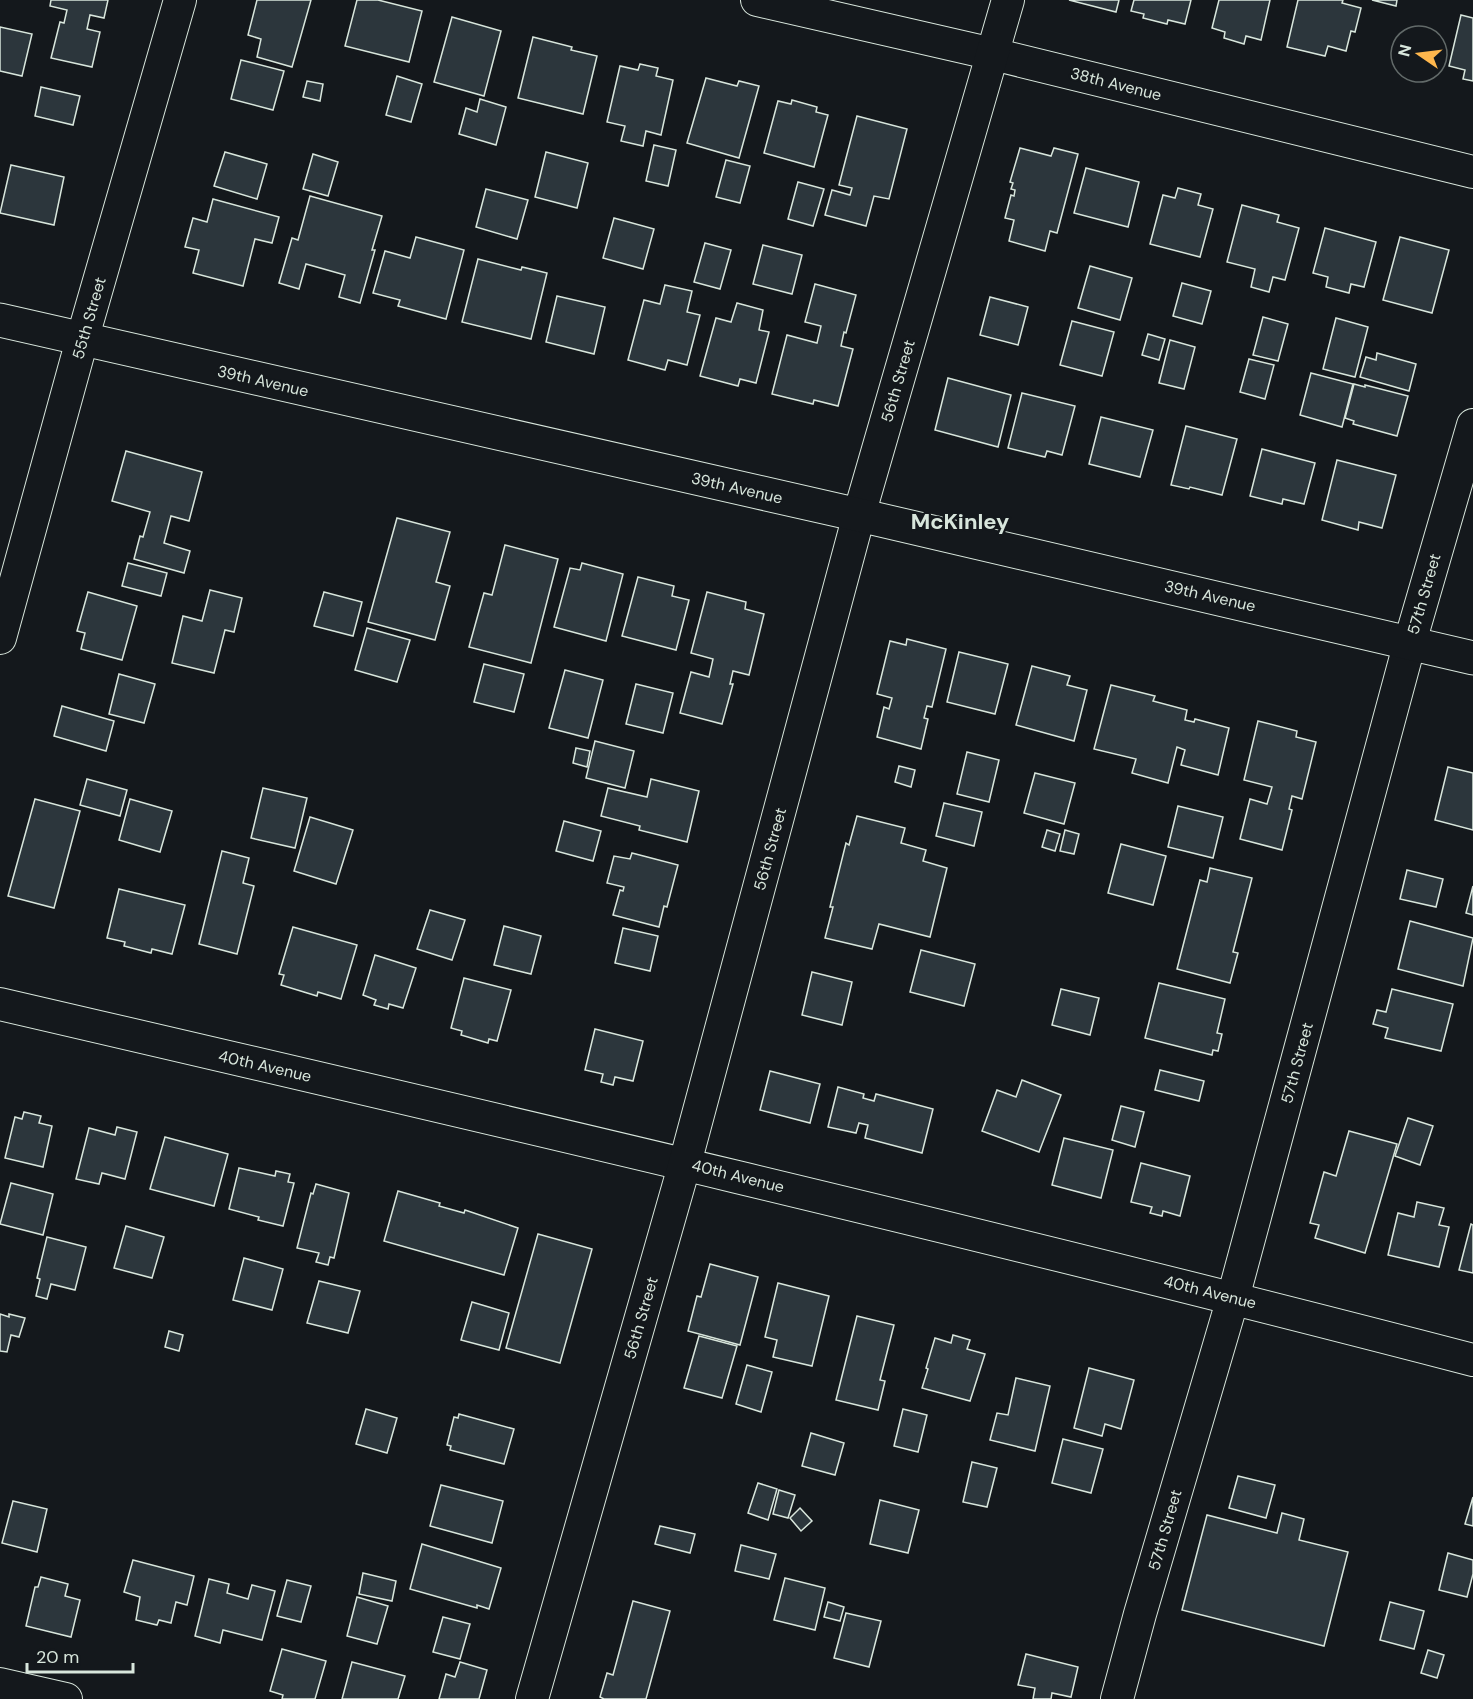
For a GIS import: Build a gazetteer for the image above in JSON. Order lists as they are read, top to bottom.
{
  "streets": {
    "main road": ["39th Avenue"],
    "street": [
      "38th Avenue",
      "55th Street",
      "56th Street",
      "57th Street",
      "40th Avenue"
    ]
  },
  "crossings": [
    ["38th Avenue", "56th Street"],
    ["55th Street", "39th Avenue"],
    ["39th Avenue", "56th Street"],
    ["39th Avenue", "57th Street"],
    ["56th Street", "40th Avenue"],
    ["57th Street", "40th Avenue"]
  ],
  "districts": ["McKinley"],
  "scale_bar": "20 m",
  "north": "left"
}
